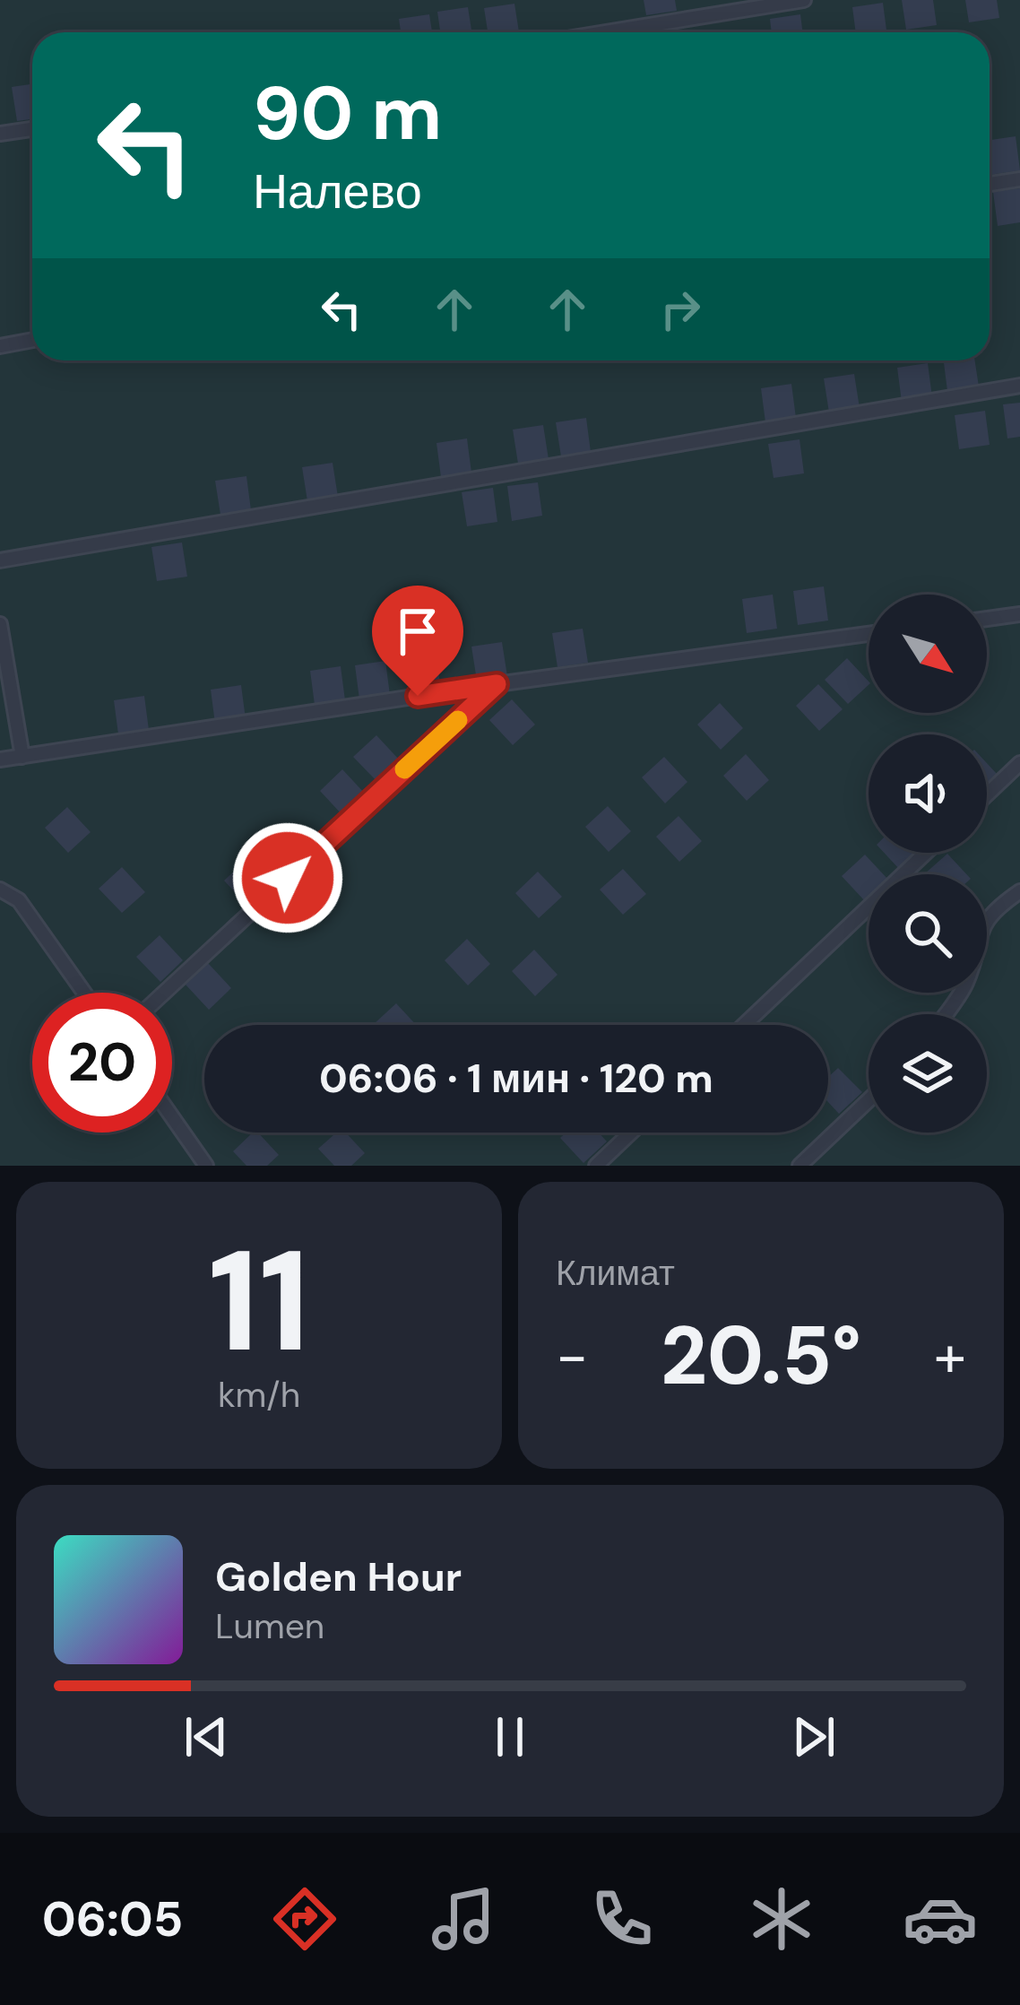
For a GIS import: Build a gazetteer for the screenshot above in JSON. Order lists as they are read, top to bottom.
{
  "north": "bottom right",
  "page": {
    "turn": ["90 m", "Налево"],
    "limit": "20",
    "trip": "06:06 · 1 мин · 120 m",
    "tile": [
      ["11", "km/h"],
      "Климат"
    ],
    "heat": ["−", "20.5°", "+"],
    "song": ["Golden Hour", "Lumen"],
    "tabs": "06:05"
  }
}
